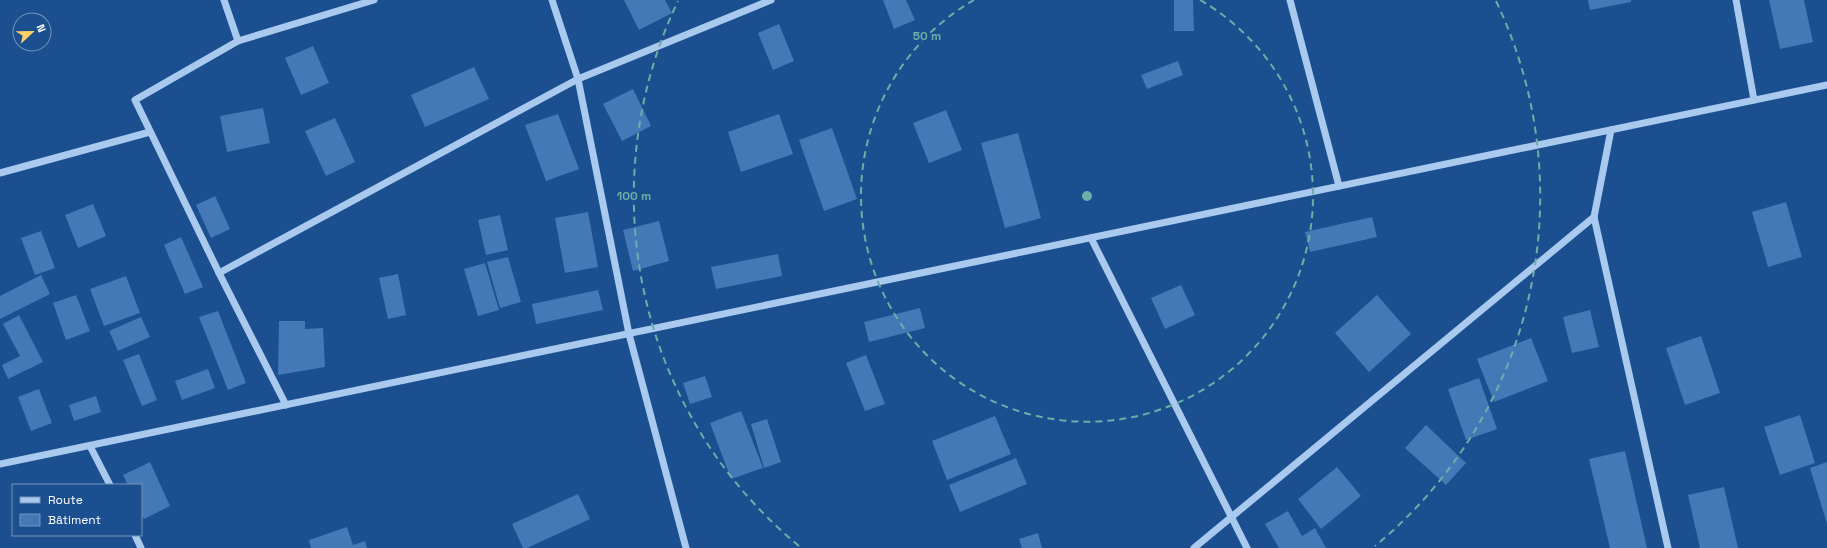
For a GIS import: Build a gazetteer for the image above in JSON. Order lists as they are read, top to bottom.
{
  "legend": ["Route", "Bâtiment"],
  "north": "right",
  "rings": ["50 m", "100 m"]
}
